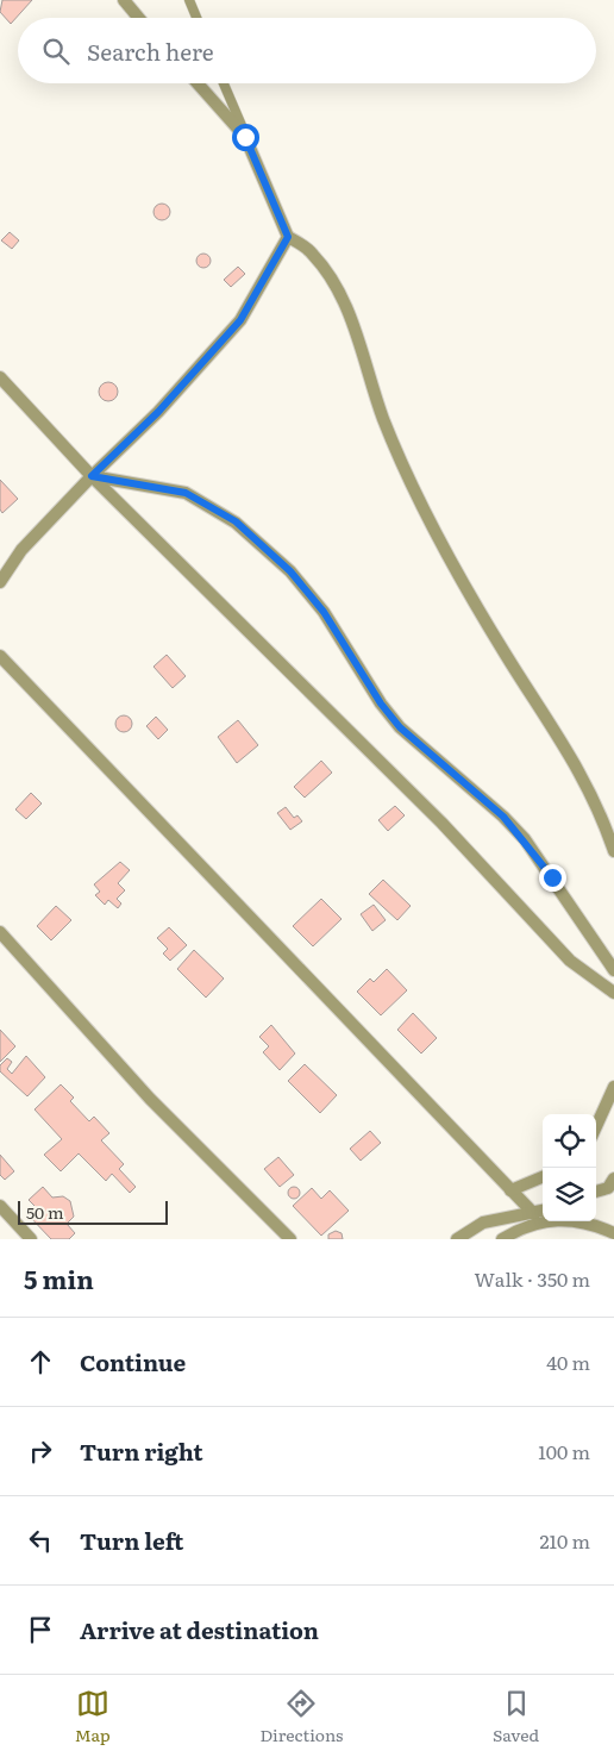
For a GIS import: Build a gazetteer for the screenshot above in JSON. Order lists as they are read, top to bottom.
{
  "scale_bar": "50 m",
  "page": {
    "search": "Search here",
    "scale": "50 m",
    "heading": ["5 min", "Walk · 350 m"],
    "list": [
      ["Continue", "40 m"],
      ["Turn right", "100 m"],
      ["Turn left", "210 m"],
      "Arrive at destination"
    ],
    "nav": ["Map", "Directions", "Saved"]
  }
}
